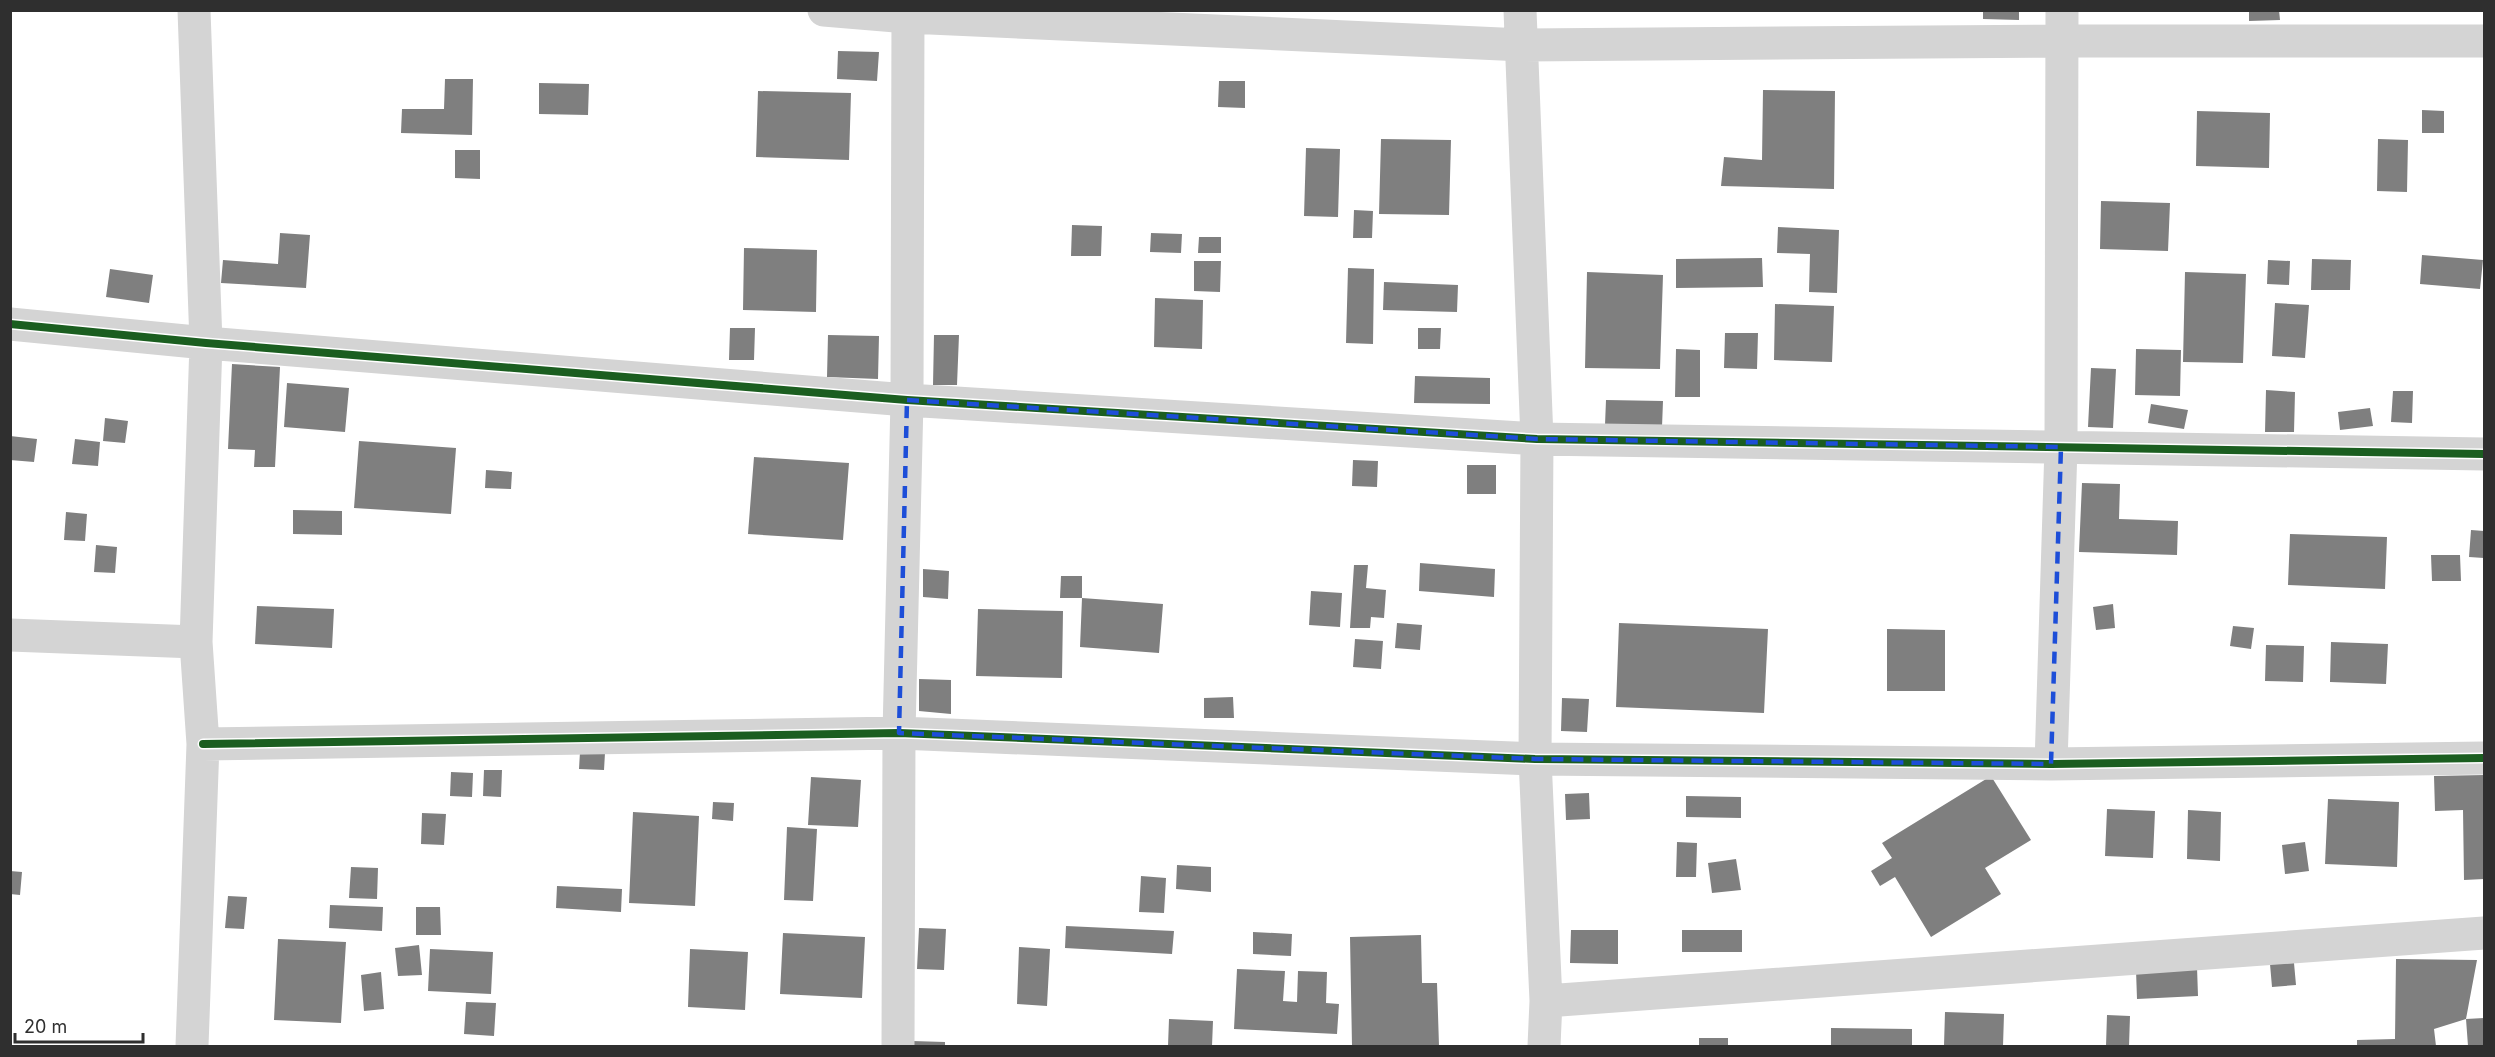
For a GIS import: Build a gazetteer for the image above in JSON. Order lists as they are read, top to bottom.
{
  "scale_bar": "20 m"
}
